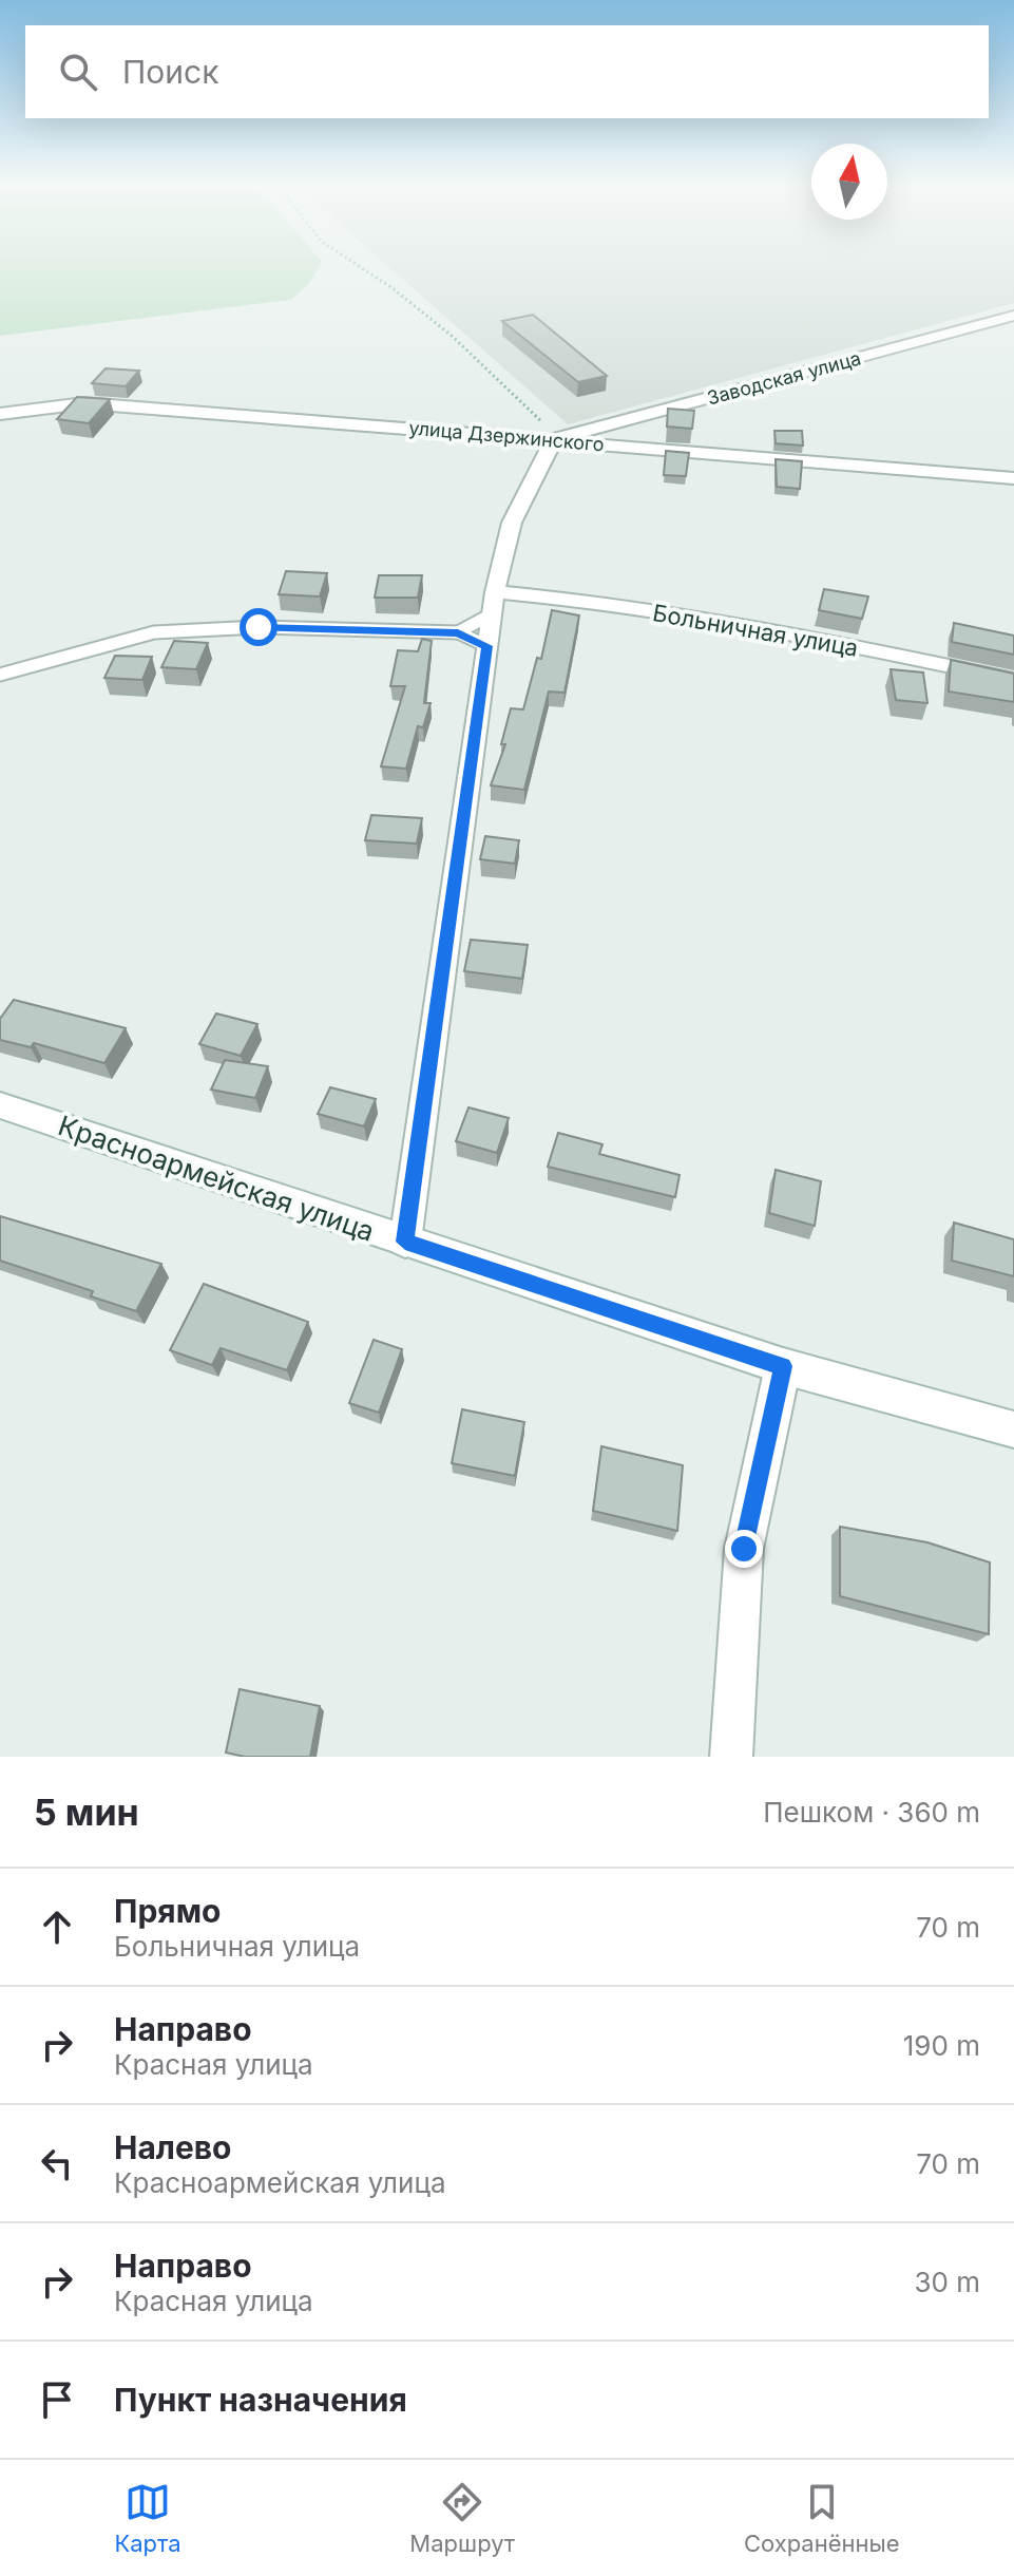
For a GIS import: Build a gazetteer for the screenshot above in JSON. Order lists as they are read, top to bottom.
{
  "streets": {
    "street": [
      "Заводская улица",
      "улица Дзержинского",
      "Больничная улица",
      "Красноармейская улица"
    ]
  },
  "crossings": [
    ["Заводская улица", "улица Дзержинского"]
  ],
  "north": "top",
  "page": {
    "search": "Поиск",
    "heading": ["5 мин", "Пешком · 360 m"],
    "list": [
      ["Прямо", "Больничная улица", "70 m"],
      ["Направо", "Красная улица", "190 m"],
      ["Налево", "Красноармейская улица", "70 m"],
      ["Направо", "Красная улица", "30 m"],
      "Пункт назначения"
    ],
    "nav": ["Карта", "Маршрут", "Сохранённые"]
  }
}
